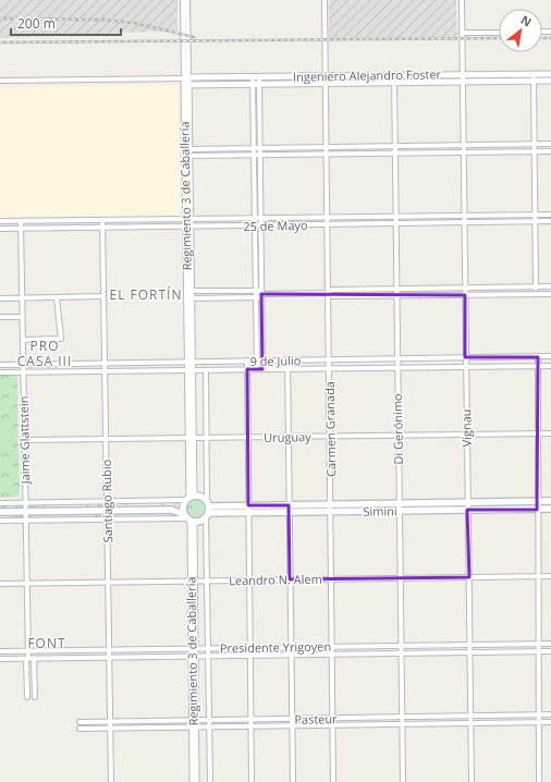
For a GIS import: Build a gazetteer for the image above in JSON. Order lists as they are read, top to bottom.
{
  "streets": {
    "main road": ["Simini"],
    "street": [
      "Ingeniero Alejandro Foster",
      "Regimiento 3 de Caballería",
      "25 de Mayo",
      "9 de Julio",
      "Vignau",
      "Carmen Granada",
      "Di Gerónimo",
      "Uruguay",
      "Jaime Glattstein",
      "Santiago Rubio",
      "Leandro N. Alem",
      "Presidente Yrigoyen",
      "Pasteur"
    ]
  },
  "crossings": [
    ["Ingeniero Alejandro Foster", "Regimiento 3 de Caballería"],
    ["Ingeniero Alejandro Foster", "Vignau"],
    ["Ingeniero Alejandro Foster", "Carmen Granada"],
    ["Ingeniero Alejandro Foster", "Di Gerónimo"],
    ["Regimiento 3 de Caballería", "25 de Mayo"],
    ["Regimiento 3 de Caballería", "9 de Julio"],
    ["Regimiento 3 de Caballería", "Uruguay"],
    ["Regimiento 3 de Caballería", "Leandro N. Alem"],
    ["Regimiento 3 de Caballería", "Presidente Yrigoyen"],
    ["Regimiento 3 de Caballería", "Pasteur"],
    ["25 de Mayo", "Vignau"],
    ["25 de Mayo", "Carmen Granada"],
    ["25 de Mayo", "Di Gerónimo"],
    ["25 de Mayo", "Jaime Glattstein"],
    ["25 de Mayo", "Santiago Rubio"],
    ["9 de Julio", "Vignau"],
    ["9 de Julio", "Carmen Granada"],
    ["9 de Julio", "Di Gerónimo"],
    ["9 de Julio", "Jaime Glattstein"],
    ["9 de Julio", "Santiago Rubio"],
    ["Vignau", "Uruguay"],
    ["Vignau", "Simini"],
    ["Vignau", "Leandro N. Alem"],
    ["Vignau", "Presidente Yrigoyen"],
    ["Vignau", "Pasteur"],
    ["Carmen Granada", "Uruguay"],
    ["Carmen Granada", "Simini"],
    ["Carmen Granada", "Leandro N. Alem"],
    ["Carmen Granada", "Presidente Yrigoyen"],
    ["Carmen Granada", "Pasteur"],
    ["Di Gerónimo", "Uruguay"],
    ["Di Gerónimo", "Simini"],
    ["Di Gerónimo", "Leandro N. Alem"],
    ["Di Gerónimo", "Presidente Yrigoyen"],
    ["Di Gerónimo", "Pasteur"],
    ["Uruguay", "Jaime Glattstein"],
    ["Uruguay", "Santiago Rubio"],
    ["Jaime Glattstein", "Leandro N. Alem"],
    ["Jaime Glattstein", "Presidente Yrigoyen"],
    ["Santiago Rubio", "Leandro N. Alem"],
    ["Santiago Rubio", "Presidente Yrigoyen"],
    ["Santiago Rubio", "Pasteur"]
  ],
  "districts": ["EL FORTÍN", "PRO CASA III", "FONT"],
  "scale_bar": "200 m",
  "north": "top right"
}
